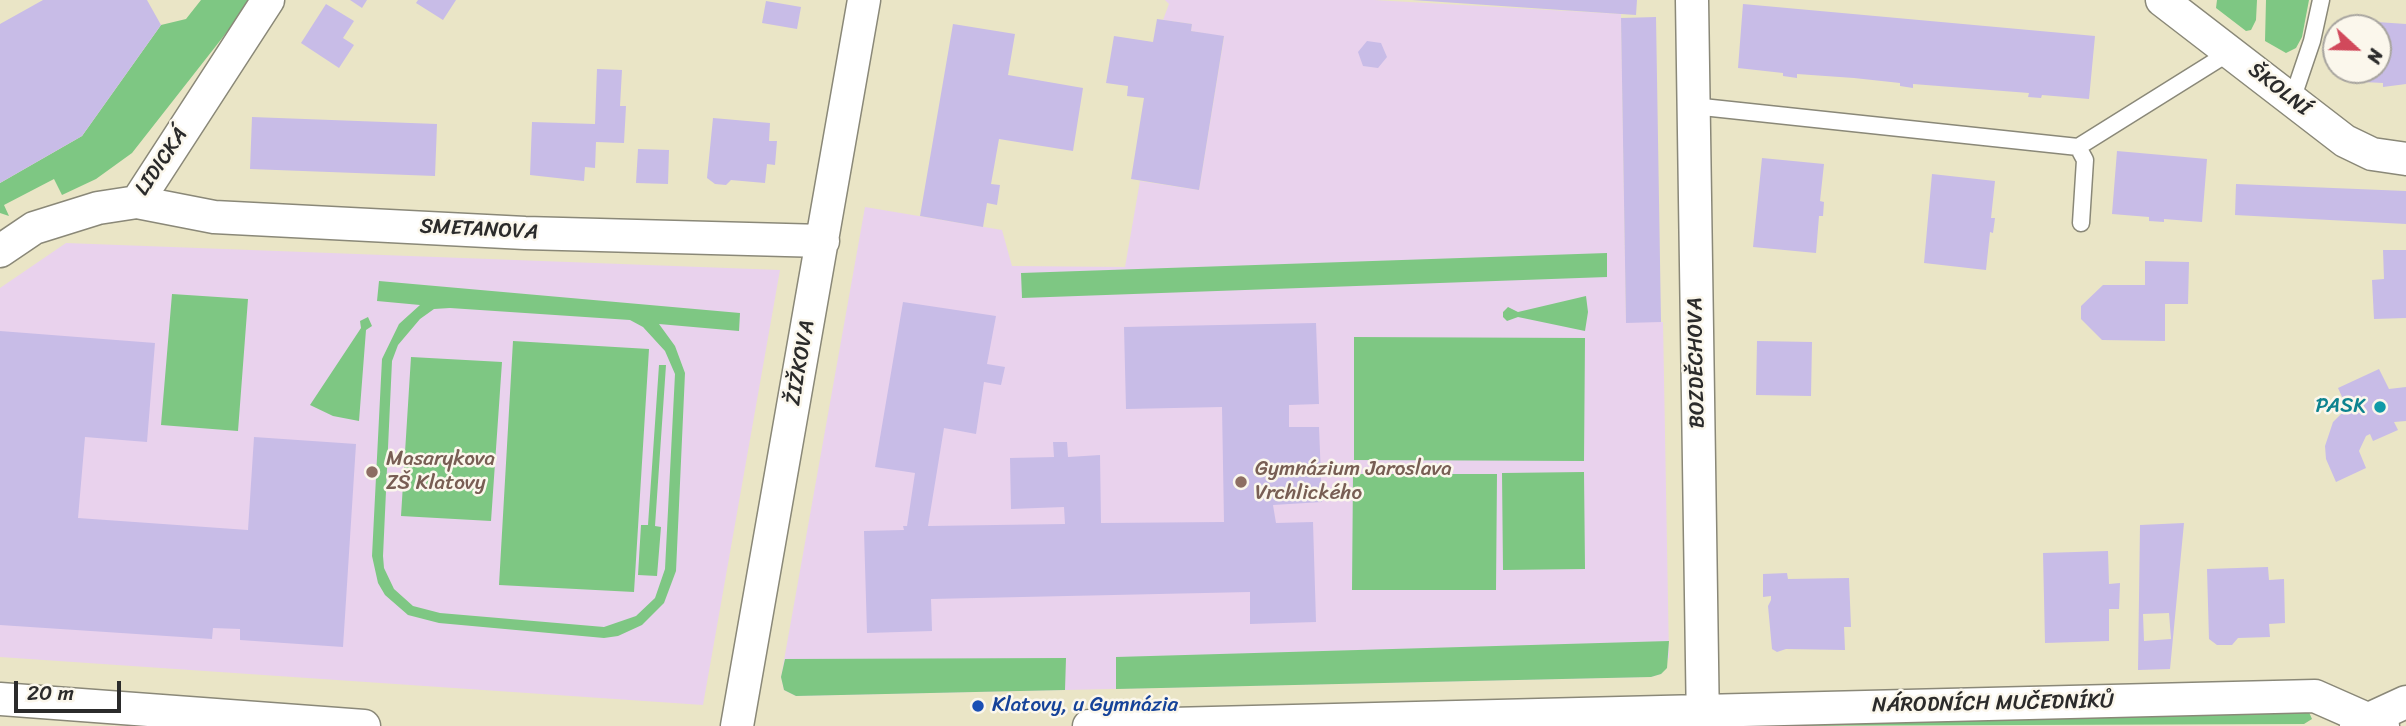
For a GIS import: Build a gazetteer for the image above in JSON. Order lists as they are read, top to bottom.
{
  "streets": {
    "street": [
      "ŠKOLNÍ",
      "LIDICKÁ",
      "SMETANOVA",
      "ŽIŽKOVA",
      "BOZDĚCHOVA",
      "NÁRODNÍCH MUČEDNÍKŮ"
    ]
  },
  "crossings": [
    ["LIDICKÁ", "SMETANOVA"],
    ["SMETANOVA", "ŽIŽKOVA"],
    ["BOZDĚCHOVA", "NÁRODNÍCH MUČEDNÍKŮ"]
  ],
  "places": [
    "PASK",
    "Masarykova ZŠ Klatovy",
    "Gymnázium Jaroslava Vrchlického",
    "Klatovy, u Gymnázia"
  ],
  "scale_bar": "20 m",
  "north": "right"
}
